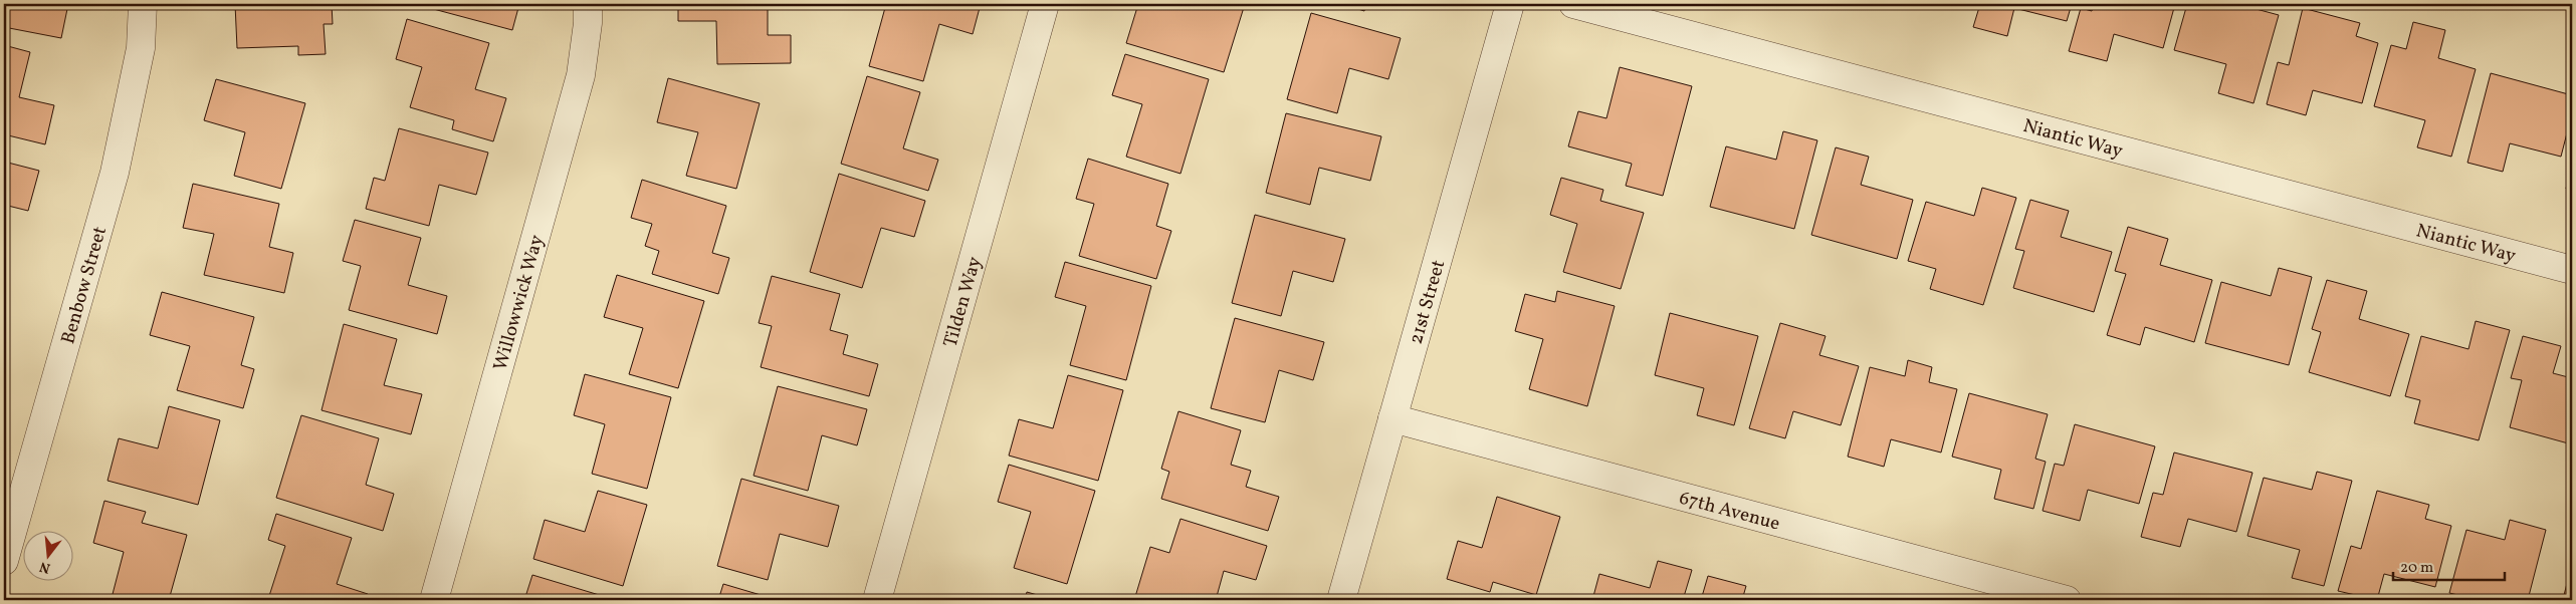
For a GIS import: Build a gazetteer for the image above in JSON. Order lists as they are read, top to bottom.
{
  "streets": {
    "street": [
      "Niantic Way",
      "Benbow Street",
      "Tilden Way",
      "21st Street",
      "Willowwick Way",
      "67th Avenue"
    ]
  },
  "crossings": [
    ["21st Street", "67th Avenue"]
  ],
  "scale_bar": "20 m",
  "north": "bottom"
}
